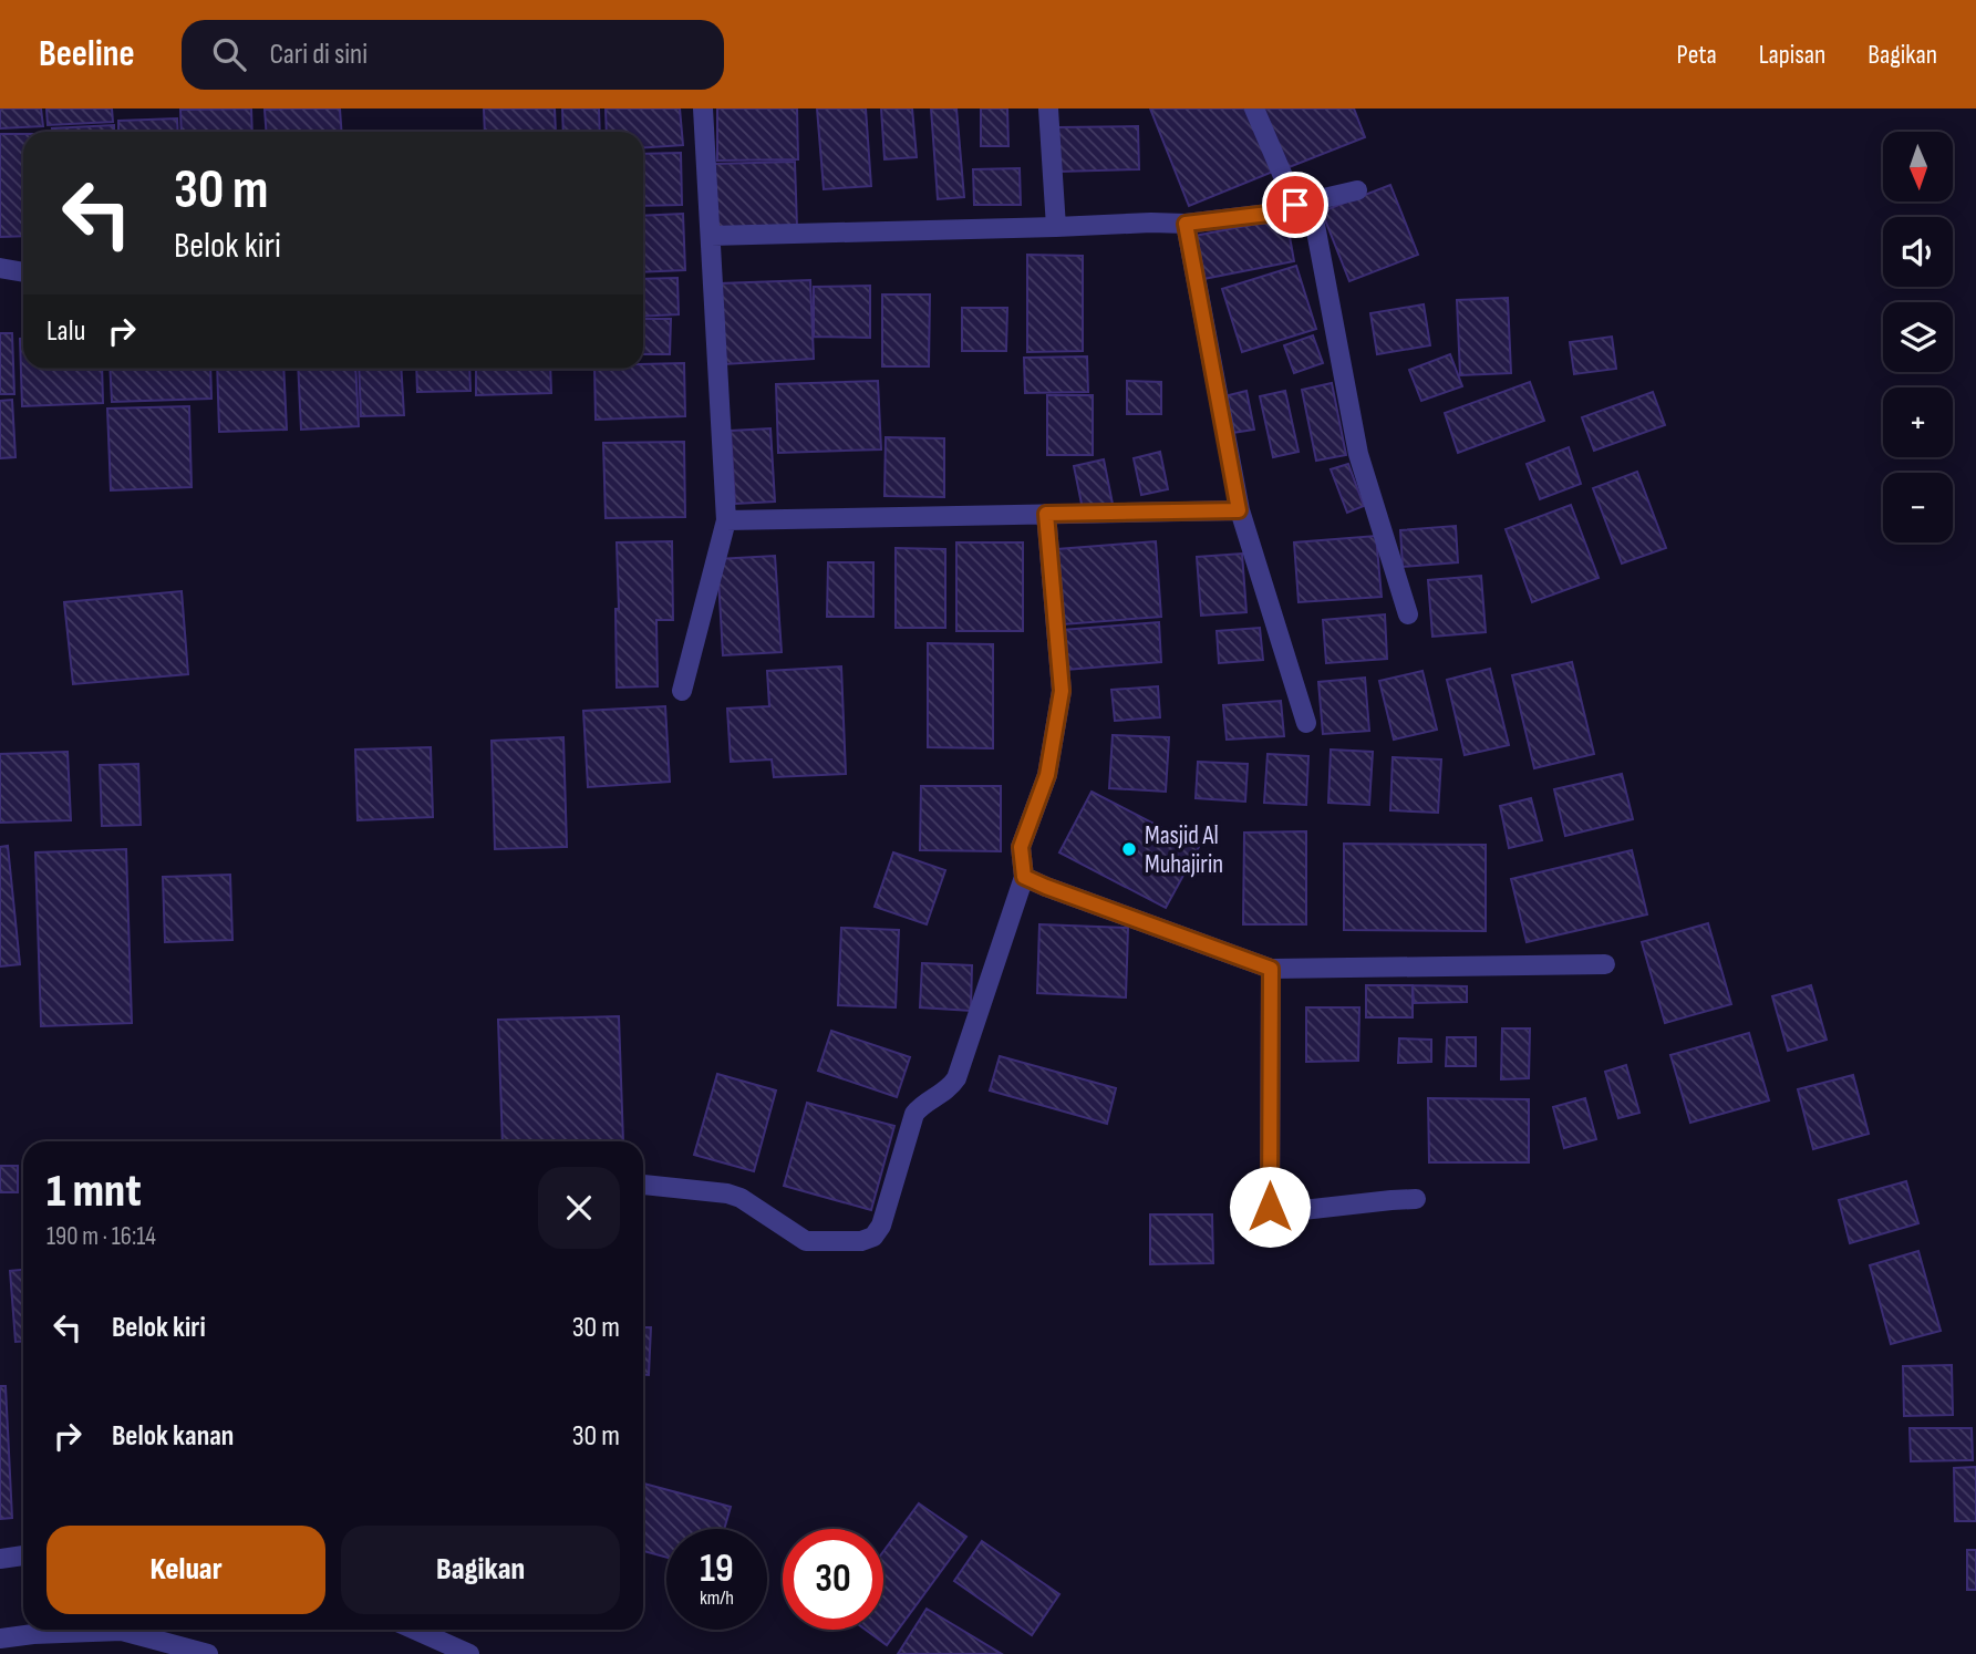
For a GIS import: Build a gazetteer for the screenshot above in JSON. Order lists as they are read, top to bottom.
{
  "places": ["Masjid Al Muhajirin"],
  "north": "bottom",
  "page": {
    "header": "Beeline",
    "search": "Cari di sini",
    "nav": ["Peta", "Lapisan", "Bagikan"],
    "map_buttons": ["+", "−"],
    "turn": ["30 m", "Belok kiri"],
    "then": "Lalu",
    "heading": ["1 mnt", "190 m · 16:14"],
    "list": [
      {
        "name": "Belok kiri",
        "value": "30 m"
      },
      {
        "name": "Belok kanan",
        "value": "30 m"
      }
    ],
    "buttons": ["Keluar", "Bagikan"],
    "speed": "19 km/h",
    "limit": "30"
  }
}
